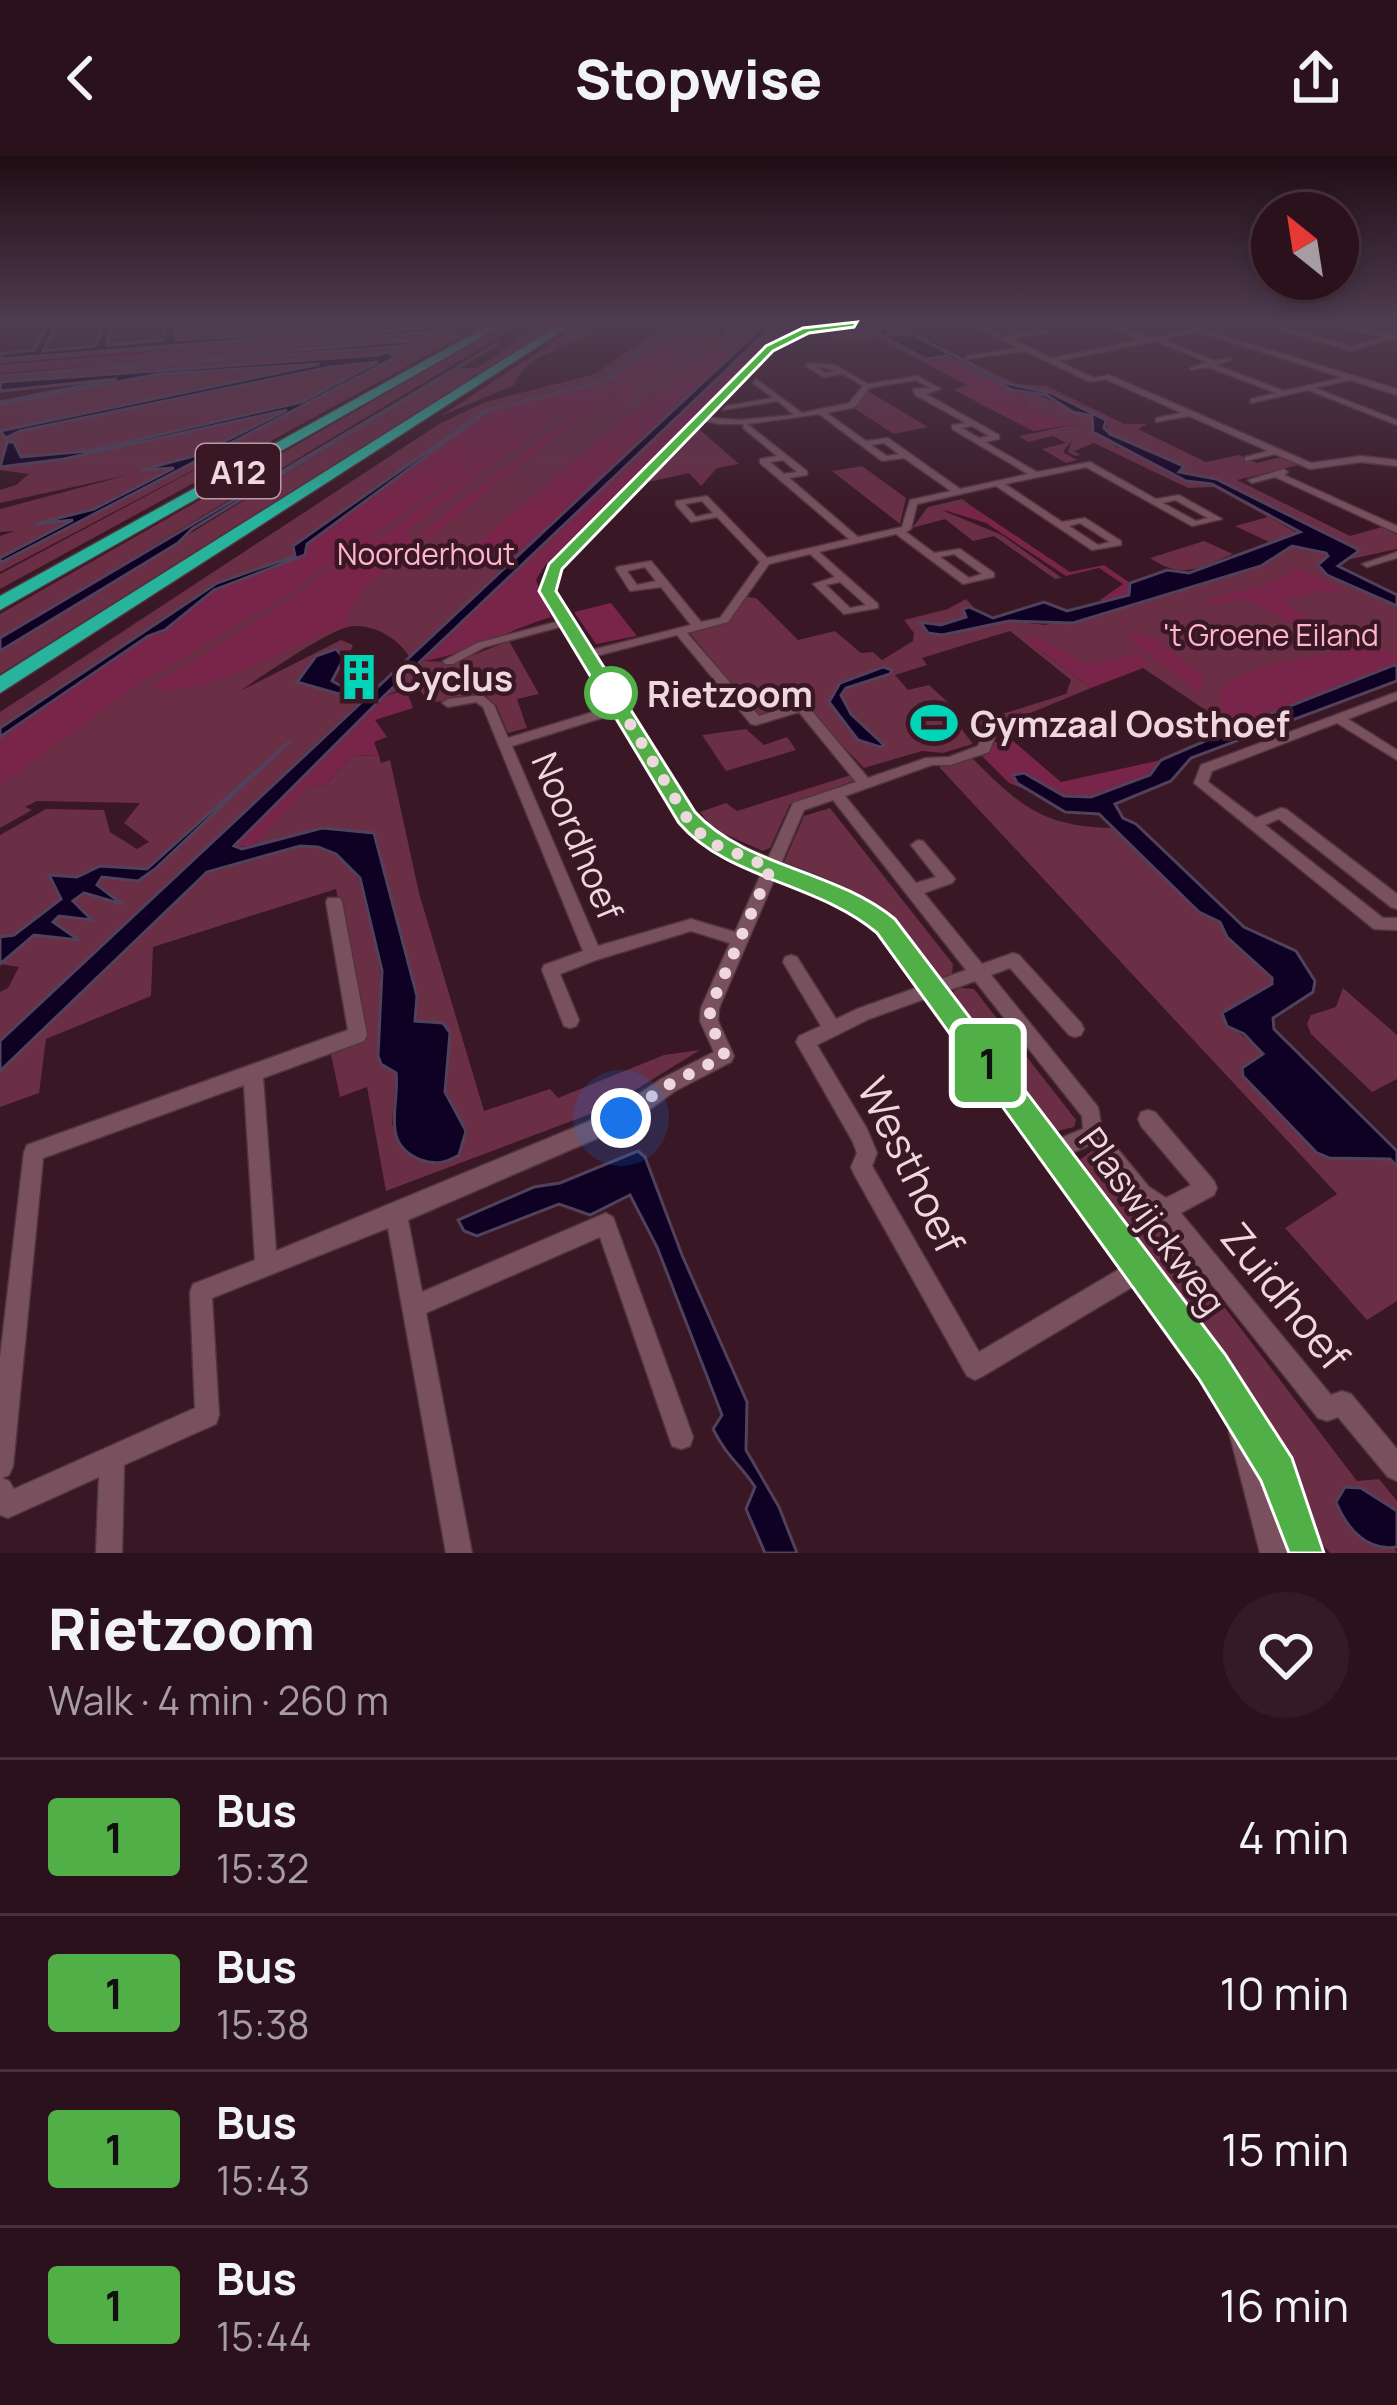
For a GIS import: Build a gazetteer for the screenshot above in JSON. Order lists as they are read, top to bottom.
{
  "streets": {
    "highway": ["A12"],
    "street": [
      "Noordhoef",
      "Westhoef",
      "Plaswijckweg",
      "Zuidhoef"
    ]
  },
  "crossings": [
    ["Noordhoef", "Plaswijckweg"],
    ["Westhoef", "Plaswijckweg"]
  ],
  "parks": ["Noorderhout", "'t Groene Eiland"],
  "places": {
    "building": ["Cyclus"],
    "other": ["Rietzoom"],
    "sports": ["Gymzaal Oosthoef"]
  },
  "lines": ["bus line 1"],
  "north": "top left",
  "page": {
    "header": "Stopwise",
    "on_map": "1",
    "heading": ["Rietzoom", "Walk · 4 min · 260 m"],
    "list": [
      {
        "mark": "1",
        "name": "Bus",
        "note": "15:32",
        "value": "4 min"
      },
      {
        "mark": "1",
        "name": "Bus",
        "note": "15:38",
        "value": "10 min"
      },
      {
        "mark": "1",
        "name": "Bus",
        "note": "15:43",
        "value": "15 min"
      },
      {
        "mark": "1",
        "name": "Bus",
        "note": "15:44",
        "value": "16 min"
      }
    ]
  }
}
